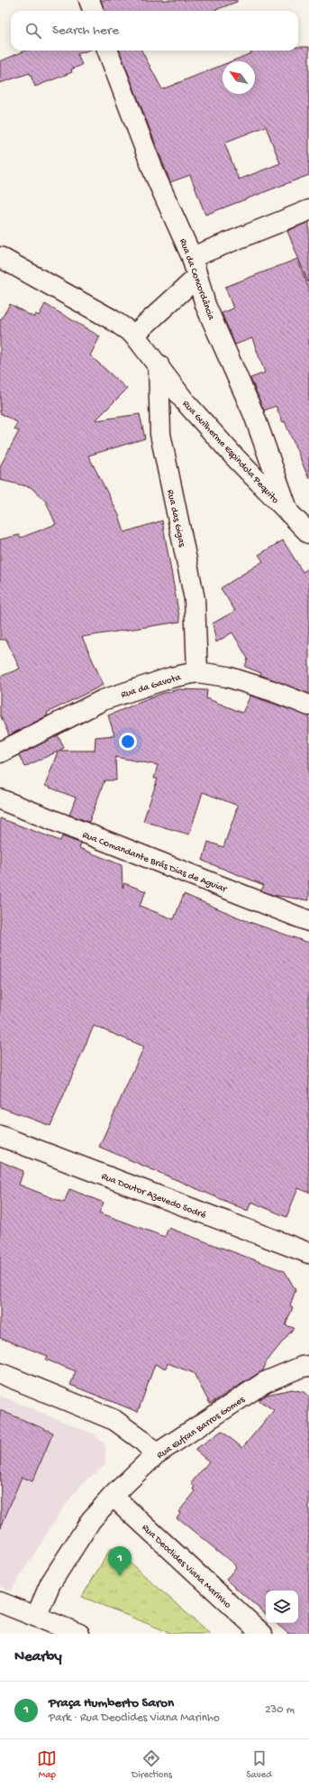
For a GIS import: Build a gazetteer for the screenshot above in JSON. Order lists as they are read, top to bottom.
{
  "streets": {
    "street": [
      "Rua da Concordância",
      "Rua Guilherme Espindola Pequito",
      "Rua das Gigas",
      "Rua da Gavota",
      "Rua Comandante Brás Dias de Aguiar",
      "Rua Doutor Azevedo Sodré",
      "Rua Eufran Barros Gomes",
      "Rua Deoclides Viana Marinho"
    ]
  },
  "crossings": [
    ["Rua da Concordância", "Rua Guilherme Espindola Pequito"],
    ["Rua Guilherme Espindola Pequito", "Rua das Gigas"],
    ["Rua das Gigas", "Rua da Gavota"],
    ["Rua Eufran Barros Gomes", "Rua Deoclides Viana Marinho"]
  ],
  "north": "top left",
  "page": {
    "search": "Search here",
    "pins": "1",
    "heading": "Nearby",
    "list": [
      {
        "mark": "1",
        "name": "Praça Humberto Saron",
        "note": "Park · Rua Deoclides Viana Marinho",
        "value": "230 m"
      }
    ],
    "nav": ["Map", "Directions", "Saved"]
  }
}
